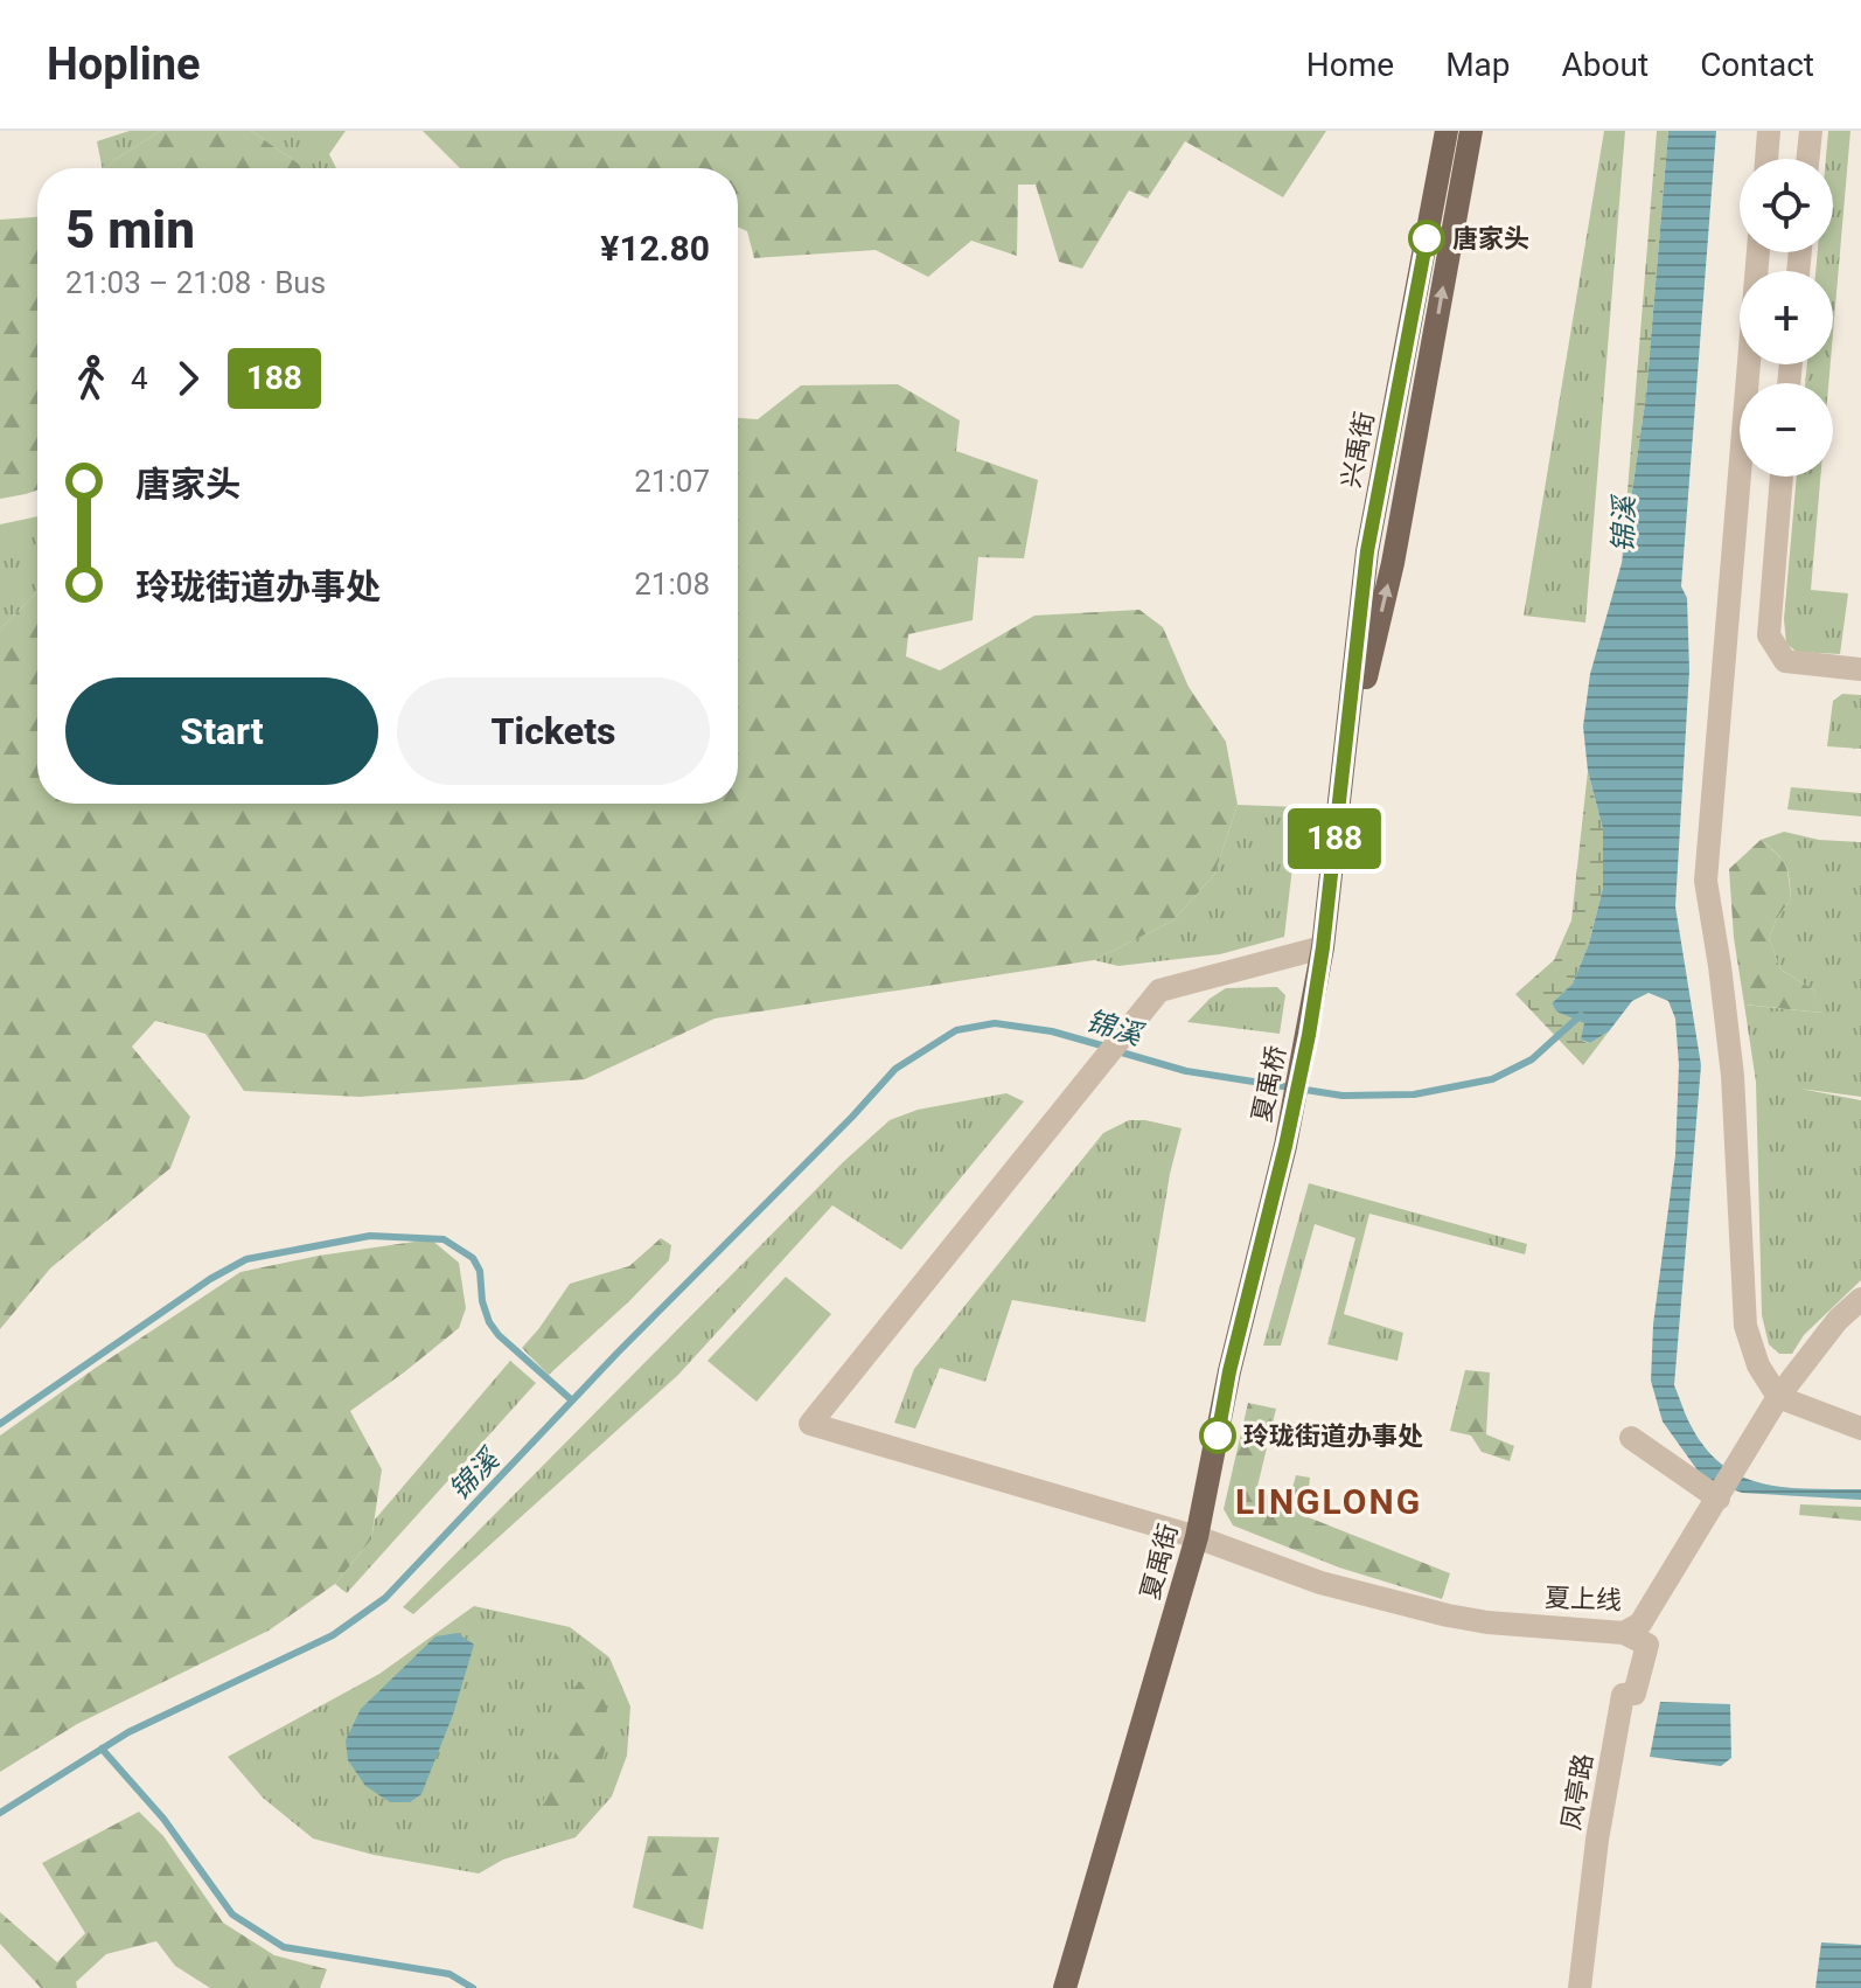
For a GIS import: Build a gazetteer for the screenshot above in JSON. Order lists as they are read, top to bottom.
{
  "streets": {
    "main road": ["兴禹街", "夏禹桥", "夏禹街"],
    "street": ["夏上线", "凤亭路"]
  },
  "crossings": [
    ["兴禹街", "夏禹桥"],
    ["兴禹街", "夏上线"],
    ["夏禹桥", "夏禹街"],
    ["夏禹桥", "夏上线"],
    ["夏禹街", "夏上线"],
    ["夏上线", "凤亭路"]
  ],
  "districts": ["LINGLONG"],
  "water": ["锦溪"],
  "places": ["唐家头", "玲珑街道办事处"],
  "lines": ["bus line 188"],
  "page": {
    "header": "Hopline",
    "nav": [
      "Home",
      "Map",
      "About",
      "Contact"
    ],
    "on_map": "188",
    "map_buttons": ["+", "−"],
    "heading": ["5 min", "21:03 – 21:08 · Bus", "¥12.80"],
    "legs": ["4", "188"],
    "list": [
      {
        "name": "唐家头",
        "value": "21:07"
      },
      {
        "name": "玲珑街道办事处",
        "value": "21:08"
      }
    ],
    "buttons": ["Start", "Tickets"]
  }
}
